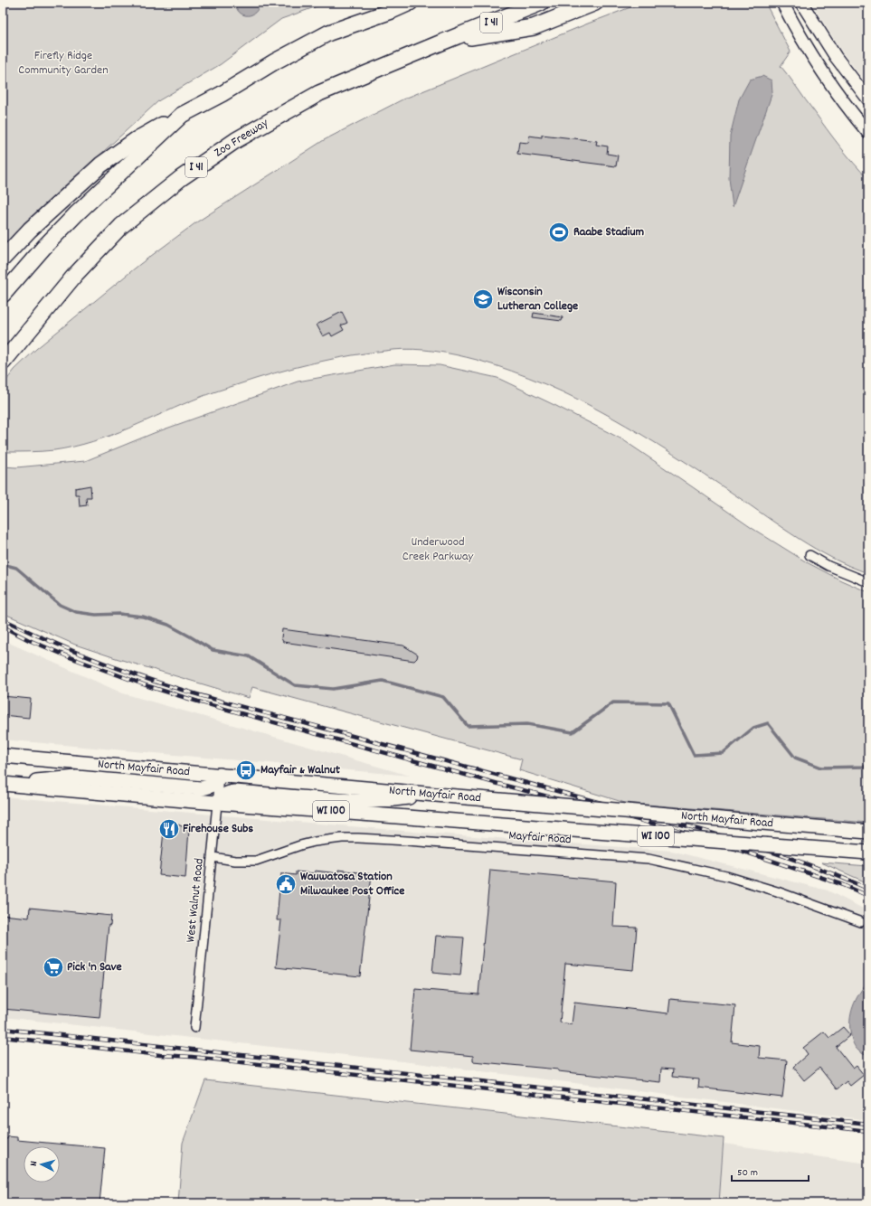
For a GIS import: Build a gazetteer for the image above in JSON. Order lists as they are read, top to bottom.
{
  "streets": {
    "highway": ["I 41", "Zoo Freeway"],
    "main road": ["North Mayfair Road", "WI 100"],
    "street": ["Mayfair Road", "West Walnut Road"]
  },
  "crossings": [
    ["North Mayfair Road", "West Walnut Road"],
    ["Mayfair Road", "West Walnut Road"]
  ],
  "parks": ["Firefly Ridge Community Garden", "Underwood Creek Parkway"],
  "places": {
    "sports": ["Raabe Stadium"],
    "school or university": ["Wisconsin Lutheran College"],
    "bus stop": ["Mayfair & Walnut"],
    "restaurant": ["Firehouse Subs"],
    "public building": ["Wauwatosa Station Milwaukee Post Office"],
    "supermarket": ["Pick 'n Save"]
  },
  "scale_bar": "50 m",
  "north": "left"
}
